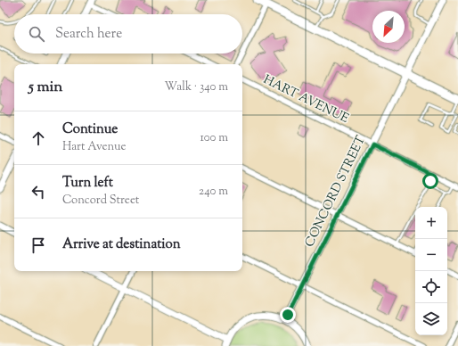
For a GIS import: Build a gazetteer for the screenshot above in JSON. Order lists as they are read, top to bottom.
{
  "streets": {
    "street": ["HART AVENUE", "CONCORD STREET"]
  },
  "crossings": [
    ["HART AVENUE", "CONCORD STREET"]
  ],
  "north": "bottom left",
  "page": {
    "search": "Search here",
    "heading": ["5 min", "Walk · 340 m"],
    "list": [
      ["Continue", "Hart Avenue", "100 m"],
      ["Turn left", "Concord Street", "240 m"],
      "Arrive at destination"
    ],
    "map_buttons": ["+", "−"]
  }
}
